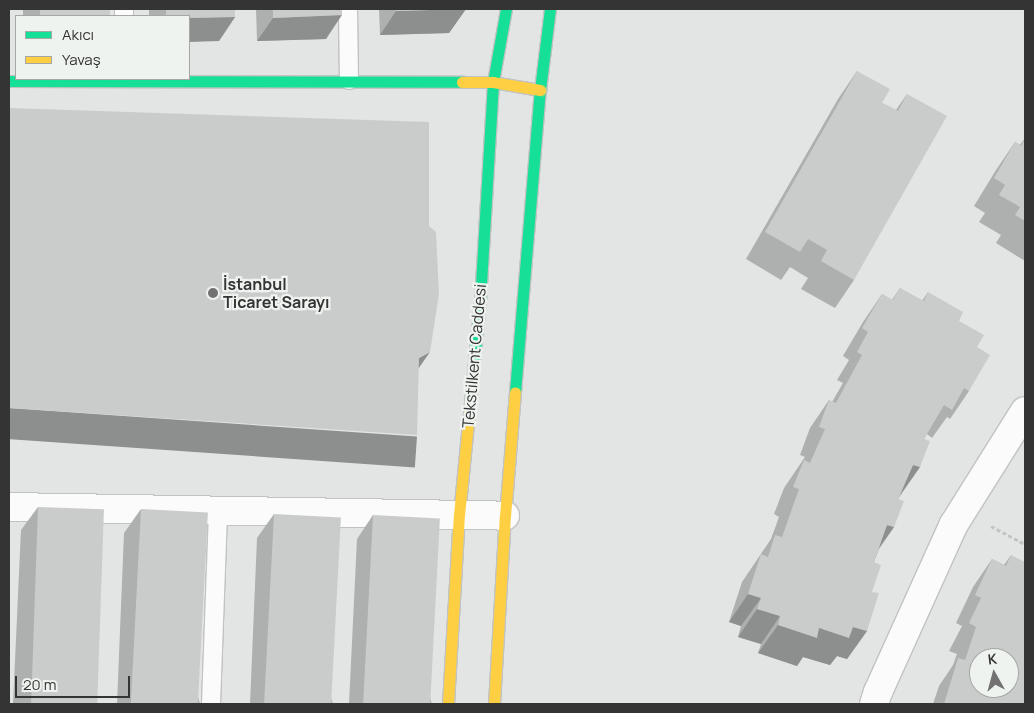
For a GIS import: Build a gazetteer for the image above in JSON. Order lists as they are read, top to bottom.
{
  "streets": {
    "street": ["Tekstilkent Caddesi"]
  },
  "places": ["İstanbul Ticaret Sarayı"],
  "legend": ["Akıcı", "Yavaş"],
  "scale_bar": "20 m",
  "north": "top"
}
